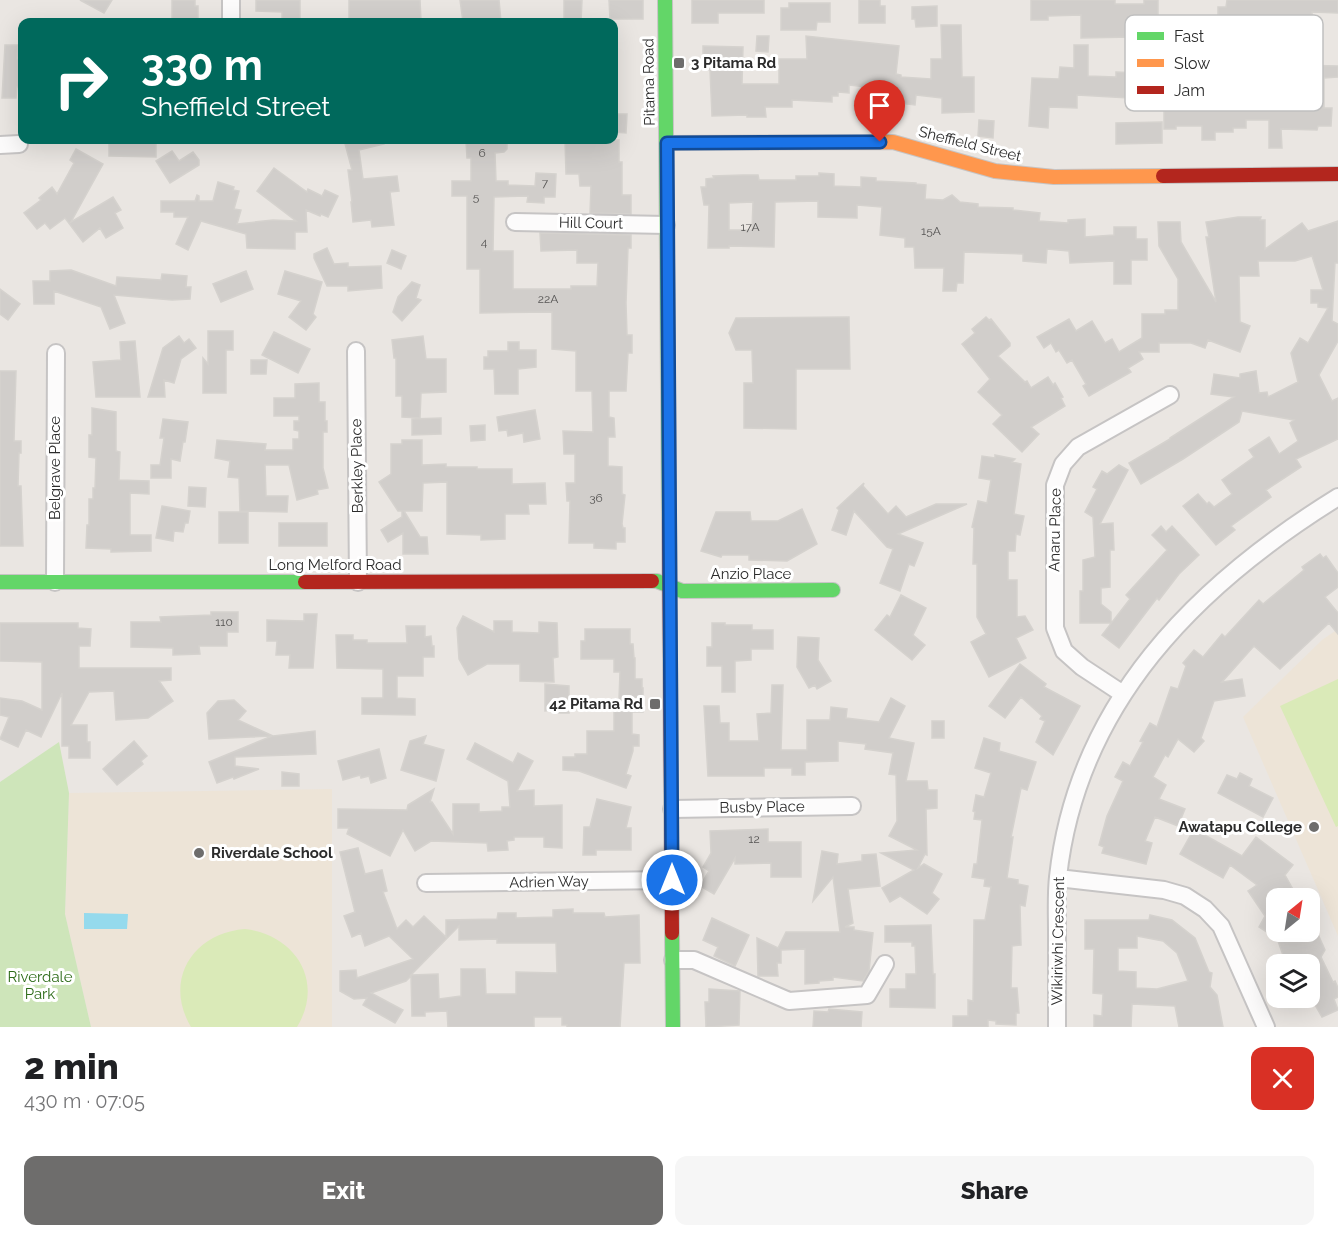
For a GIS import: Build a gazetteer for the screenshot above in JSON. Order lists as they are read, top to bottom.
{
  "streets": {
    "street": [
      "Pitama Road",
      "Sheffield Street",
      "Hill Court",
      "Berkley Place",
      "Belgrave Place",
      "Anaru Place",
      "Long Melford Road",
      "Anzio Place",
      "Busby Place",
      "Adrien Way",
      "Wikiriwhi Crescent"
    ]
  },
  "crossings": [
    ["Pitama Road", "Sheffield Street"],
    ["Pitama Road", "Hill Court"],
    ["Pitama Road", "Long Melford Road"],
    ["Pitama Road", "Anzio Place"],
    ["Pitama Road", "Busby Place"],
    ["Pitama Road", "Adrien Way"],
    ["Berkley Place", "Long Melford Road"],
    ["Belgrave Place", "Long Melford Road"],
    ["Anaru Place", "Wikiriwhi Crescent"],
    ["Long Melford Road", "Anzio Place"]
  ],
  "parks": ["Riverdale Park"],
  "places": {
    "transit": ["3 Pitama Rd", "42 Pitama Rd"],
    "other": ["Awatapu College", "Riverdale School"]
  },
  "house_numbers": [
    "6",
    "7",
    "5",
    "17A",
    "15A",
    "4",
    "22A",
    "36",
    "110",
    "12"
  ],
  "legend": ["Fast", "Slow", "Jam"],
  "north": "top right",
  "page": {
    "turn": ["330 m", "Sheffield Street"],
    "heading": ["2 min", "430 m · 07:05"],
    "buttons": ["Exit", "Share"]
  }
}
